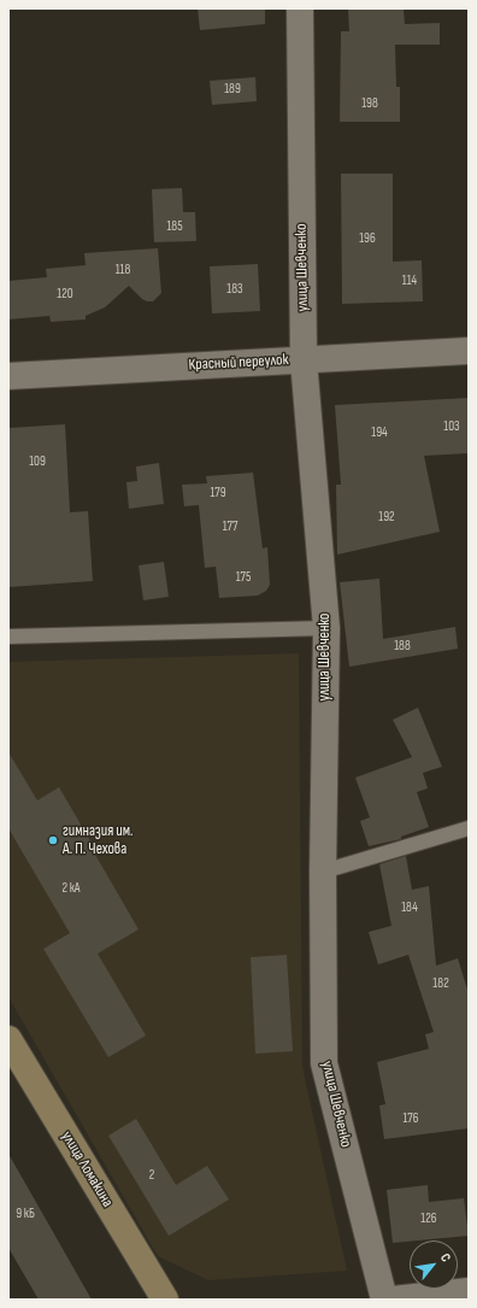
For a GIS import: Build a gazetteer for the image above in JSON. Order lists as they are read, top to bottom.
{
  "streets": {
    "street": ["улица Шевченко", "Красный переулок", "улица Ломакина"]
  },
  "crossings": [
    ["улица Шевченко", "Красный переулок"]
  ],
  "places": ["гимназия им. А. П. Чехова"],
  "house_numbers": [
    "189",
    "198",
    "185",
    "196",
    "118",
    "114",
    "183",
    "120",
    "103",
    "194",
    "109",
    "179",
    "192",
    "177",
    "175",
    "188",
    "2 кА",
    "184",
    "182",
    "176",
    "2",
    "9 кБ",
    "126"
  ],
  "north": "top right"
}
